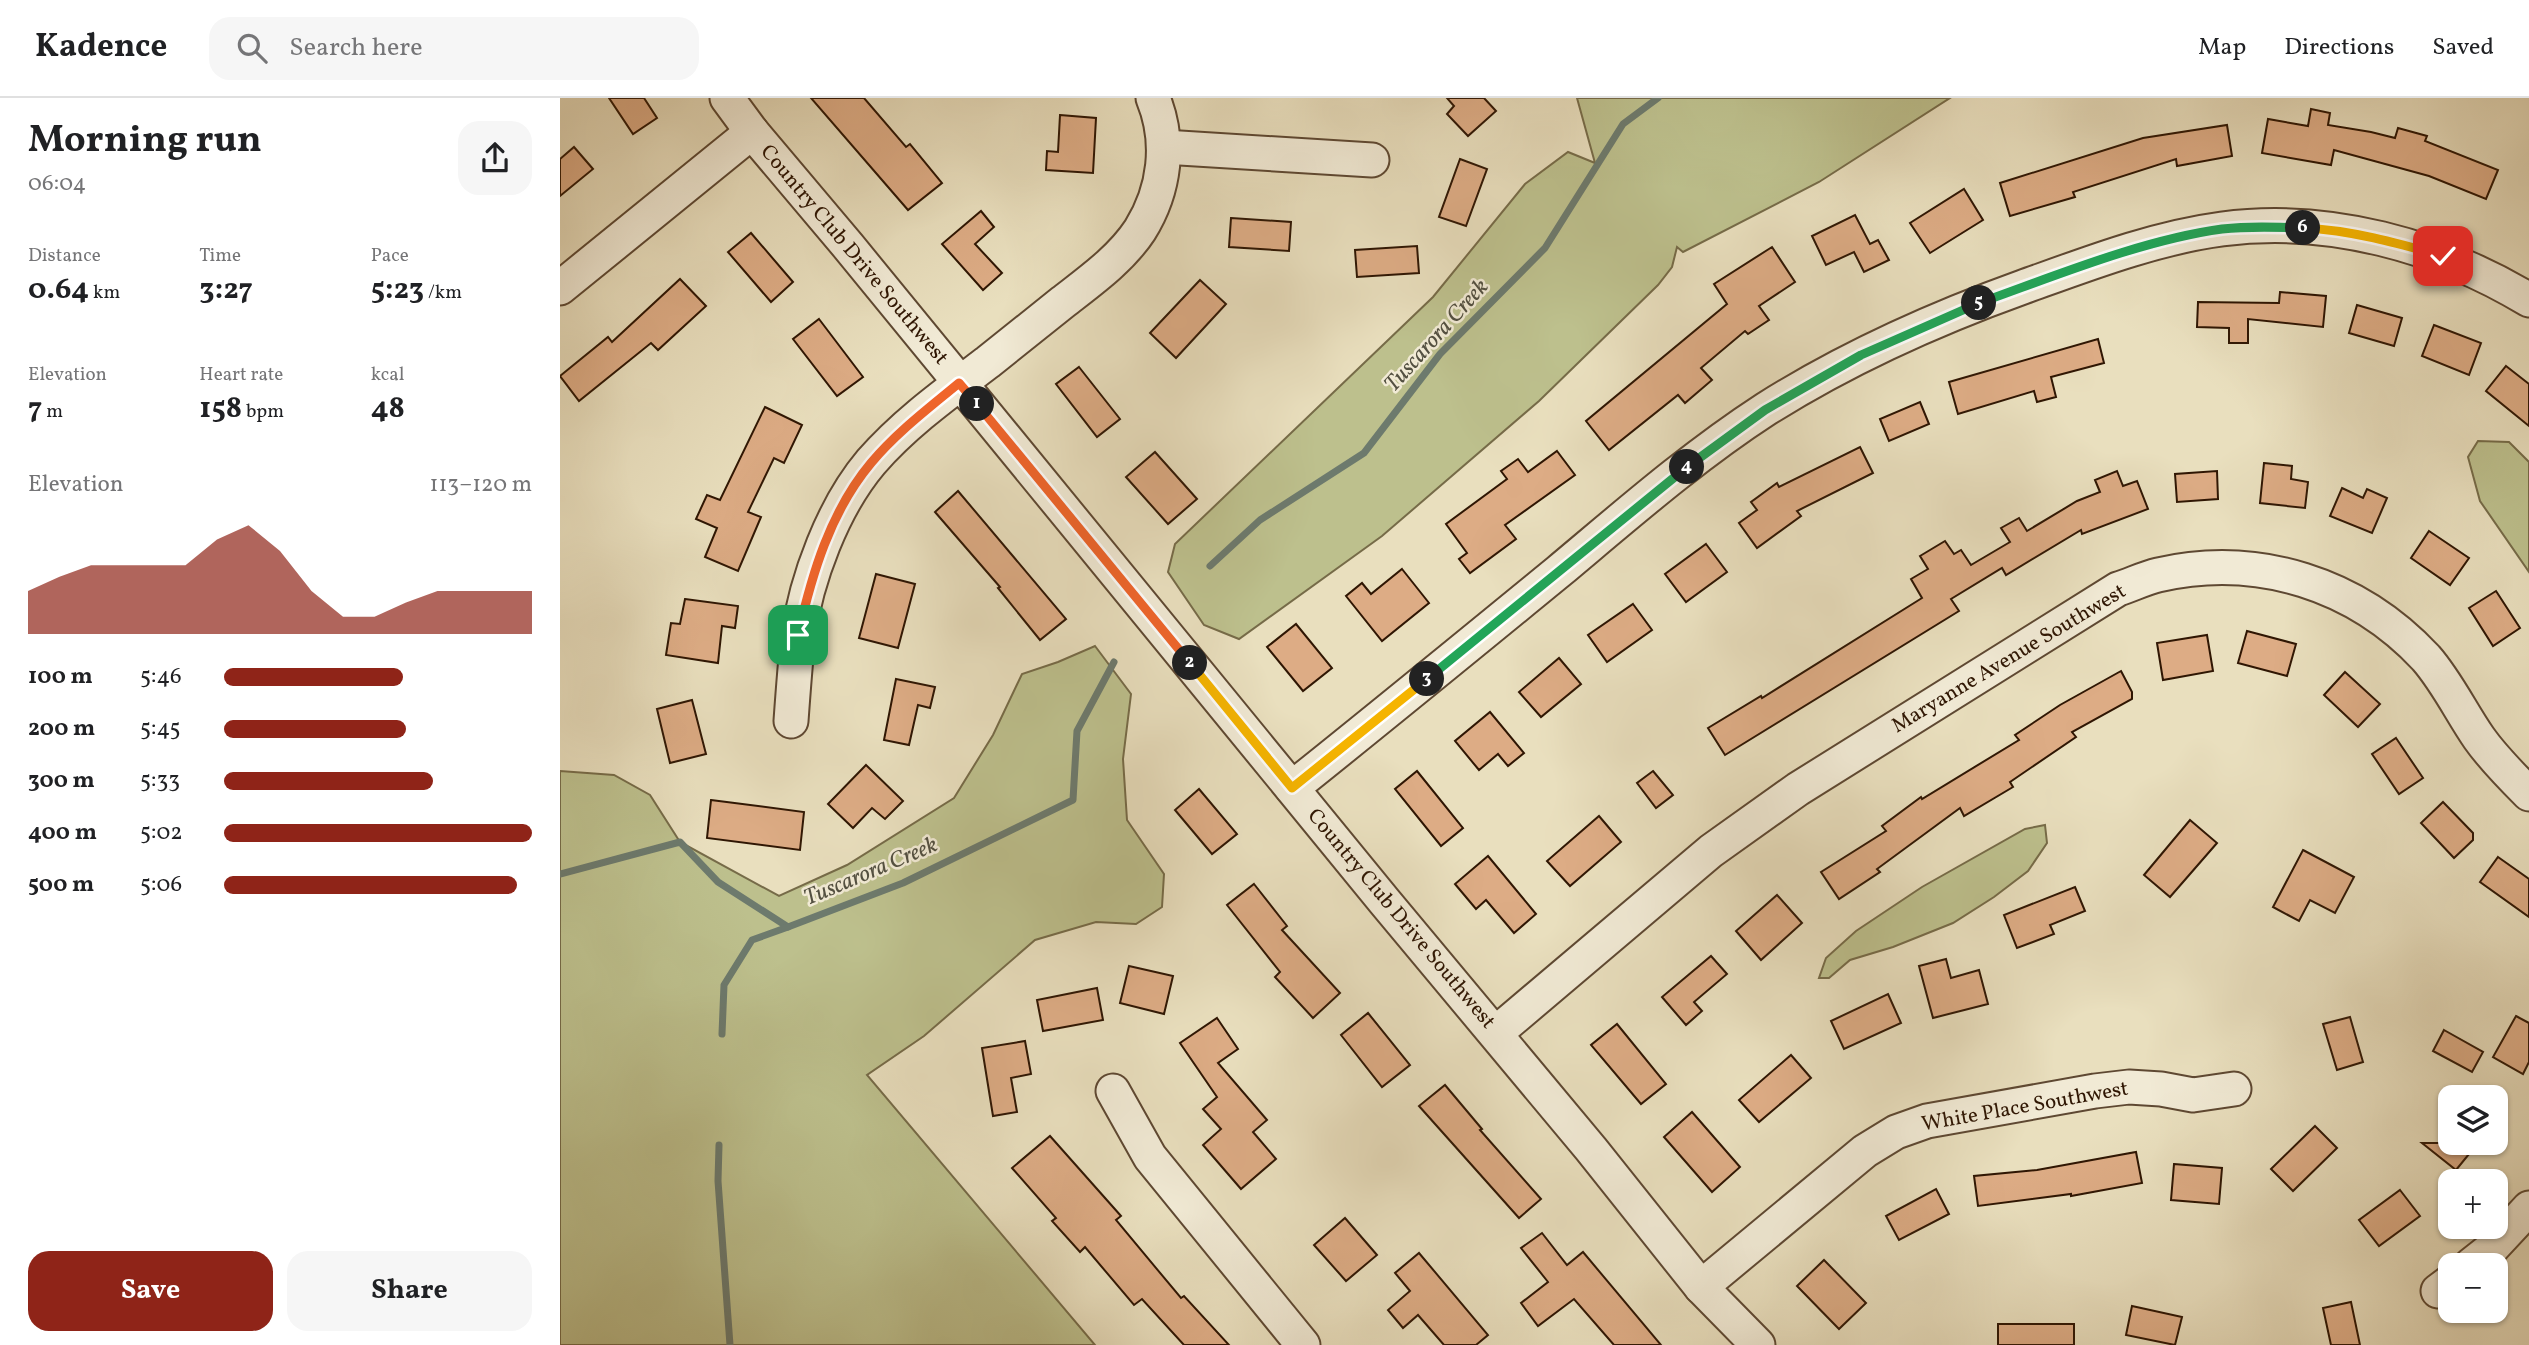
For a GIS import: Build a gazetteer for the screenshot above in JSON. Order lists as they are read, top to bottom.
{
  "streets": {
    "street": ["Country Club Drive Southwest", "Maryanne Avenue Southwest", "White Place Southwest"]
  },
  "crossings": [
    ["Country Club Drive Southwest", "Maryanne Avenue Southwest"],
    ["Country Club Drive Southwest", "White Place Southwest"]
  ],
  "water": ["Tuscarora Creek"],
  "page": {
    "header": "Kadence",
    "search": "Search here",
    "nav": ["Map", "Directions", "Saved"],
    "heading": ["Morning run", "06:04"],
    "pins": [
      "6",
      "5",
      "1",
      "4",
      "2",
      "3"
    ],
    "stats": [
      ["Distance", "0.64 km"],
      ["Time", "3:27"],
      ["Pace", "5:23 /km"],
      ["Elevation", "7 m"],
      ["Heart rate", "158 bpm"],
      ["kcal", "48"]
    ],
    "chart": ["Elevation", "113–120 m"],
    "list": [
      {
        "name": "100 m",
        "note": "5:46"
      },
      {
        "name": "200 m",
        "note": "5:45"
      },
      {
        "name": "300 m",
        "note": "5:33"
      },
      {
        "name": "400 m",
        "note": "5:02"
      },
      {
        "name": "500 m",
        "note": "5:06"
      }
    ],
    "map_buttons": ["+", "−"],
    "buttons": ["Save", "Share"]
  }
}
